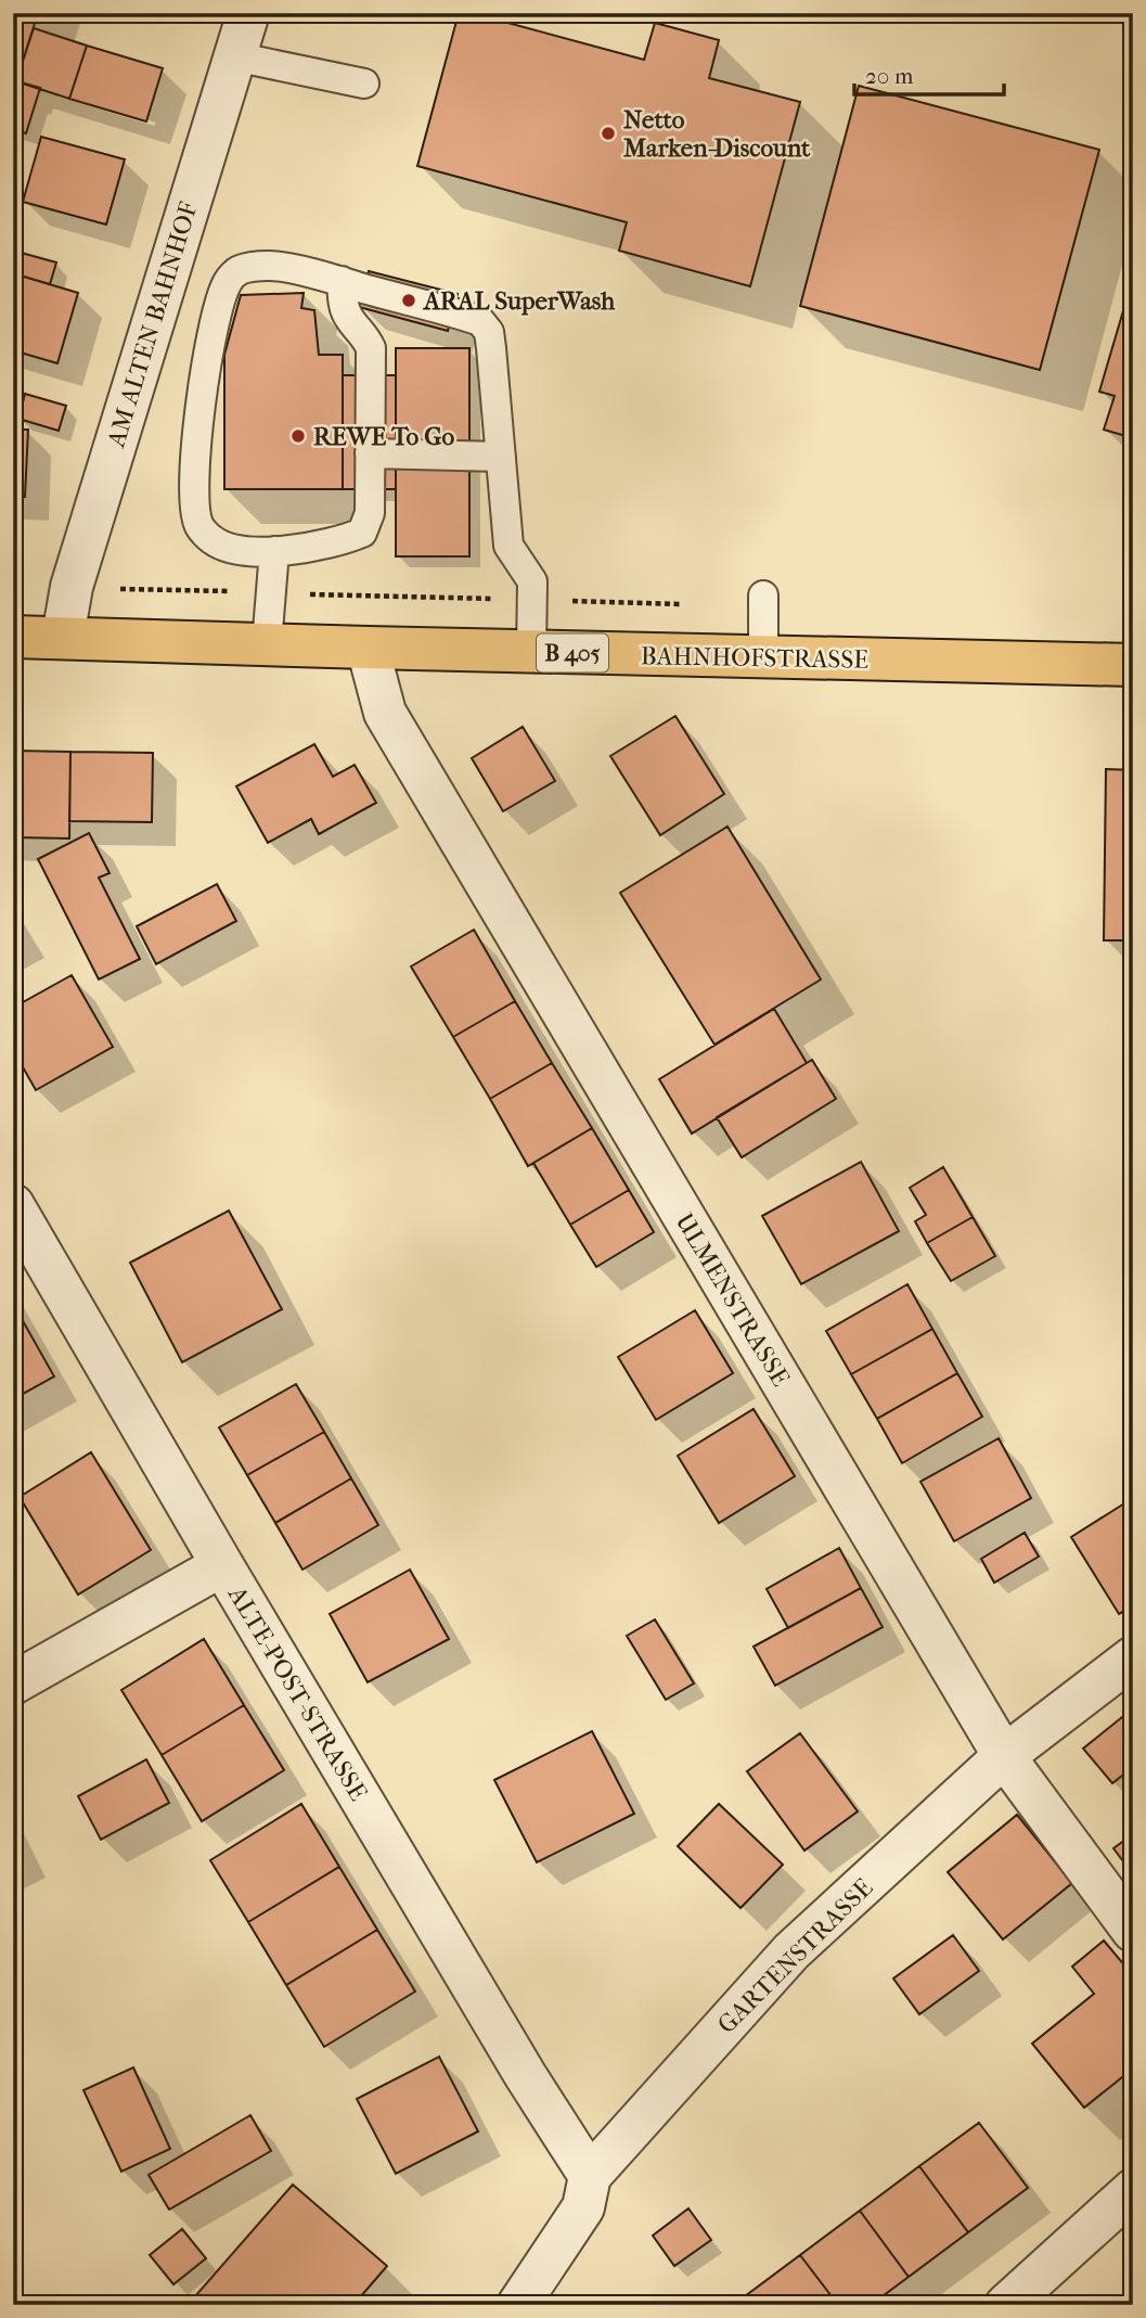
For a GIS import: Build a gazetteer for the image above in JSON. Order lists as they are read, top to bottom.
{
  "streets": {
    "main road": ["B 405", "BAHNHOFSTRASSE"],
    "street": [
      "AM ALTEN BAHNHOF",
      "ULMENSTRASSE",
      "ALTE-POST-STRASSE",
      "GARTENSTRASSE"
    ]
  },
  "crossings": [
    ["AM ALTEN BAHNHOF", "BAHNHOFSTRASSE"],
    ["BAHNHOFSTRASSE", "ULMENSTRASSE"],
    ["ULMENSTRASSE", "GARTENSTRASSE"],
    ["ALTE-POST-STRASSE", "GARTENSTRASSE"]
  ],
  "places": ["Netto Marken-Discount", "ARAL SuperWash", "REWE To Go"],
  "scale_bar": "20 m"
}
